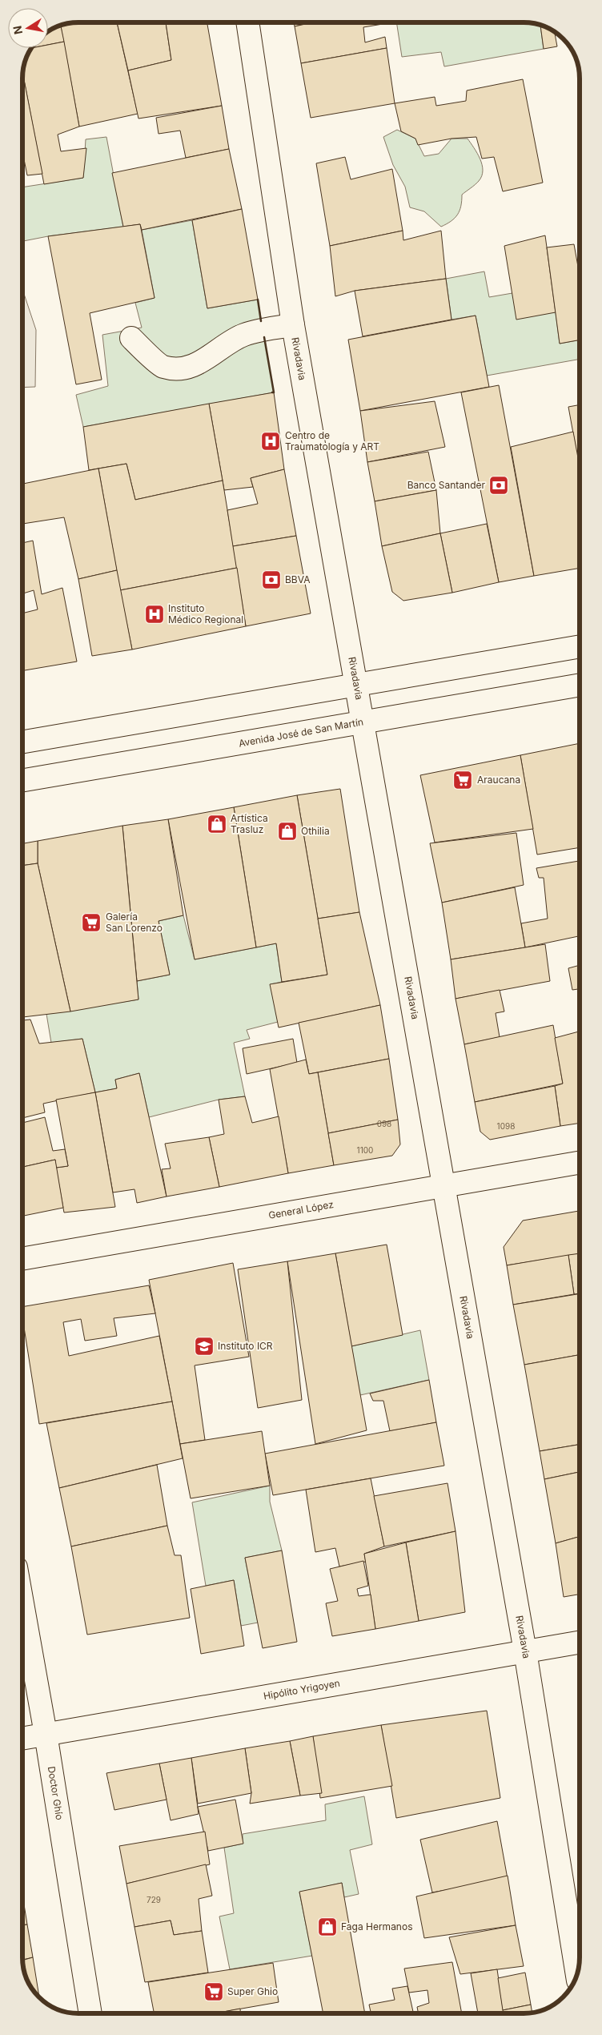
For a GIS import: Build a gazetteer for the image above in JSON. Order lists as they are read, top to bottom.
{
  "streets": {
    "street": [
      "Rivadavia",
      "Avenida José de San Martín",
      "General López",
      "Hipólito Yrigoyen",
      "Doctor Ghío"
    ]
  },
  "crossings": [
    ["Rivadavia", "Avenida José de San Martín"],
    ["Rivadavia", "General López"],
    ["Rivadavia", "Hipólito Yrigoyen"],
    ["Hipólito Yrigoyen", "Doctor Ghío"]
  ],
  "places": {
    "hospital": ["Centro de Traumatología y ART", "Instituto Médico Regional"],
    "bank": ["Banco Santander", "BBVA"],
    "supermarket": ["Araucana", "Galería San Lorenzo", "Super Ghio"],
    "shop": ["Artística Trasluz", "Othilia", "Faga Hermanos"],
    "school or university": ["Instituto ICR"]
  },
  "house_numbers": [
    "698",
    "1098",
    "1100",
    "729"
  ],
  "north": "left"
}
